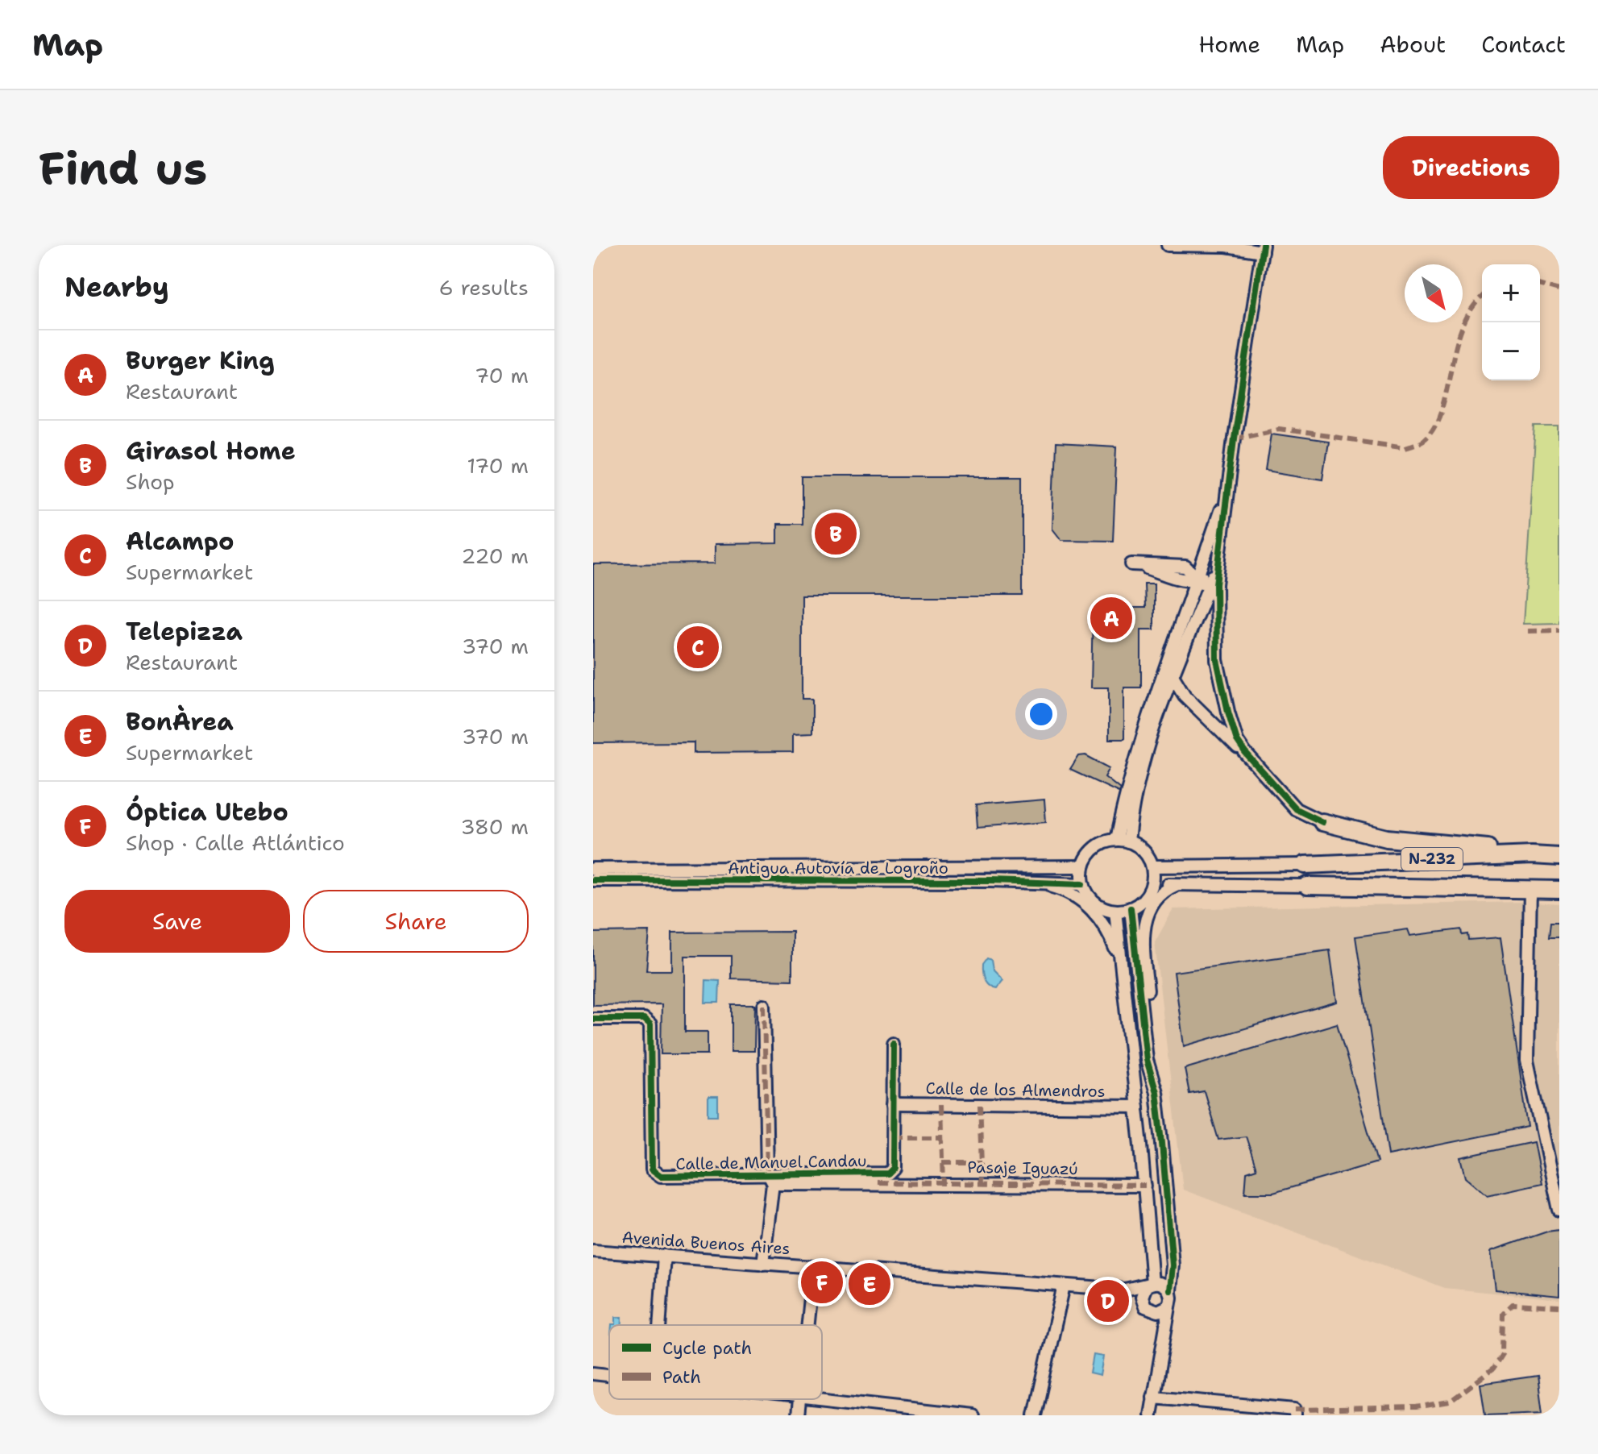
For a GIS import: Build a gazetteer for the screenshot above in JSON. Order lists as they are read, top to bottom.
{
  "streets": {
    "highway": ["N-232"],
    "street": [
      "Antigua Autovía de Logroño",
      "Calle de los Almendros",
      "Calle de Manuel Candau",
      "Pasaje Iguazú",
      "Avenida Buenos Aires"
    ]
  },
  "crossings": [
    ["Calle de los Almendros", "Calle de Manuel Candau"],
    ["Calle de Manuel Candau", "Pasaje Iguazú"]
  ],
  "legend": ["Cycle path", "Path"],
  "north": "bottom right",
  "page": {
    "header": "Map",
    "nav": [
      "Home",
      "Map",
      "About",
      "Contact"
    ],
    "buttons": [
      "Directions",
      ["Save", "Share"]
    ],
    "title": "Find us",
    "heading": ["Nearby", "6 results"],
    "map_buttons": ["+", "−"],
    "list": [
      {
        "mark": "A",
        "name": "Burger King",
        "note": "Restaurant",
        "value": "70 m"
      },
      {
        "mark": "B",
        "name": "Girasol Home",
        "note": "Shop",
        "value": "170 m"
      },
      {
        "mark": "C",
        "name": "Alcampo",
        "note": "Supermarket",
        "value": "220 m"
      },
      {
        "mark": "D",
        "name": "Telepizza",
        "note": "Restaurant",
        "value": "370 m"
      },
      {
        "mark": "E",
        "name": "BonÀrea",
        "note": "Supermarket",
        "value": "370 m"
      },
      {
        "mark": "F",
        "name": "Óptica Utebo",
        "note": "Shop · Calle Atlántico",
        "value": "380 m"
      }
    ],
    "pins": [
      "B",
      "A",
      "C",
      "F",
      "E",
      "D"
    ]
  }
}
